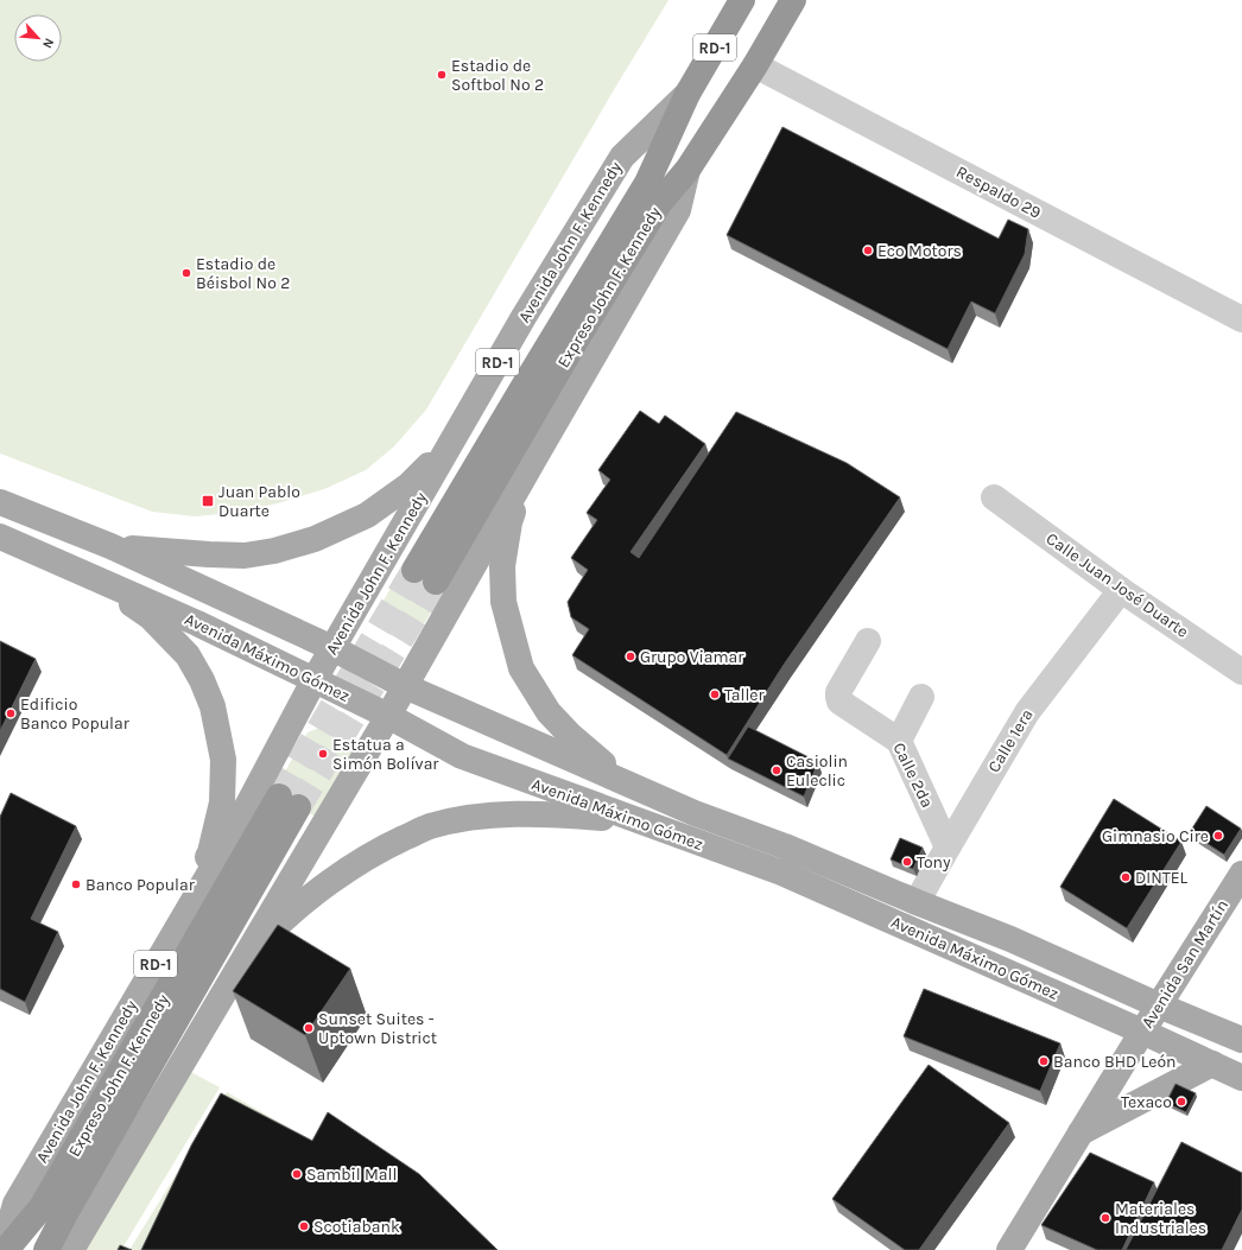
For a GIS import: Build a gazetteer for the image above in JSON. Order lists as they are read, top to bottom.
{
  "streets": {
    "highway": ["RD-1", "Expreso John F. Kennedy"],
    "main road": ["Avenida John F. Kennedy", "Avenida Máximo Gómez", "Avenida San Martín"],
    "street": [
      "Respaldo 29",
      "Calle Juan José Duarte",
      "Calle 1era",
      "Calle 2da"
    ]
  },
  "crossings": [
    ["RD-1", "Expreso John F. Kennedy"],
    ["RD-1", "Avenida Máximo Gómez"],
    ["Respaldo 29", "Expreso John F. Kennedy"],
    ["Avenida John F. Kennedy", "Expreso John F. Kennedy"],
    ["Avenida John F. Kennedy", "Avenida Máximo Gómez"],
    ["Calle Juan José Duarte", "Calle 1era"],
    ["Avenida Máximo Gómez", "Calle 1era"],
    ["Avenida Máximo Gómez", "Avenida San Martín"],
    ["Calle 1era", "Calle 2da"]
  ],
  "places": {
    "other": [
      "Estadio de Softbol Nº 2",
      "Eco Motors",
      "Estadio de Béisbol Nº 2",
      "Grupo Viamar",
      "Taller",
      "Edificio Banco Popular",
      "Estatua a Simón Bolívar",
      "Casiolin Euleclic",
      "Gimnasio Cire",
      "Tony",
      "DINTEL",
      "Banco Popular",
      "Sunset Suites - Uptown District",
      "Banco BHD León",
      "Texaco",
      "Sambil Mall",
      "Materiales Industriales",
      "Scotiabank"
    ],
    "transit": ["Juan Pablo Duarte"]
  },
  "north": "bottom right"
}
